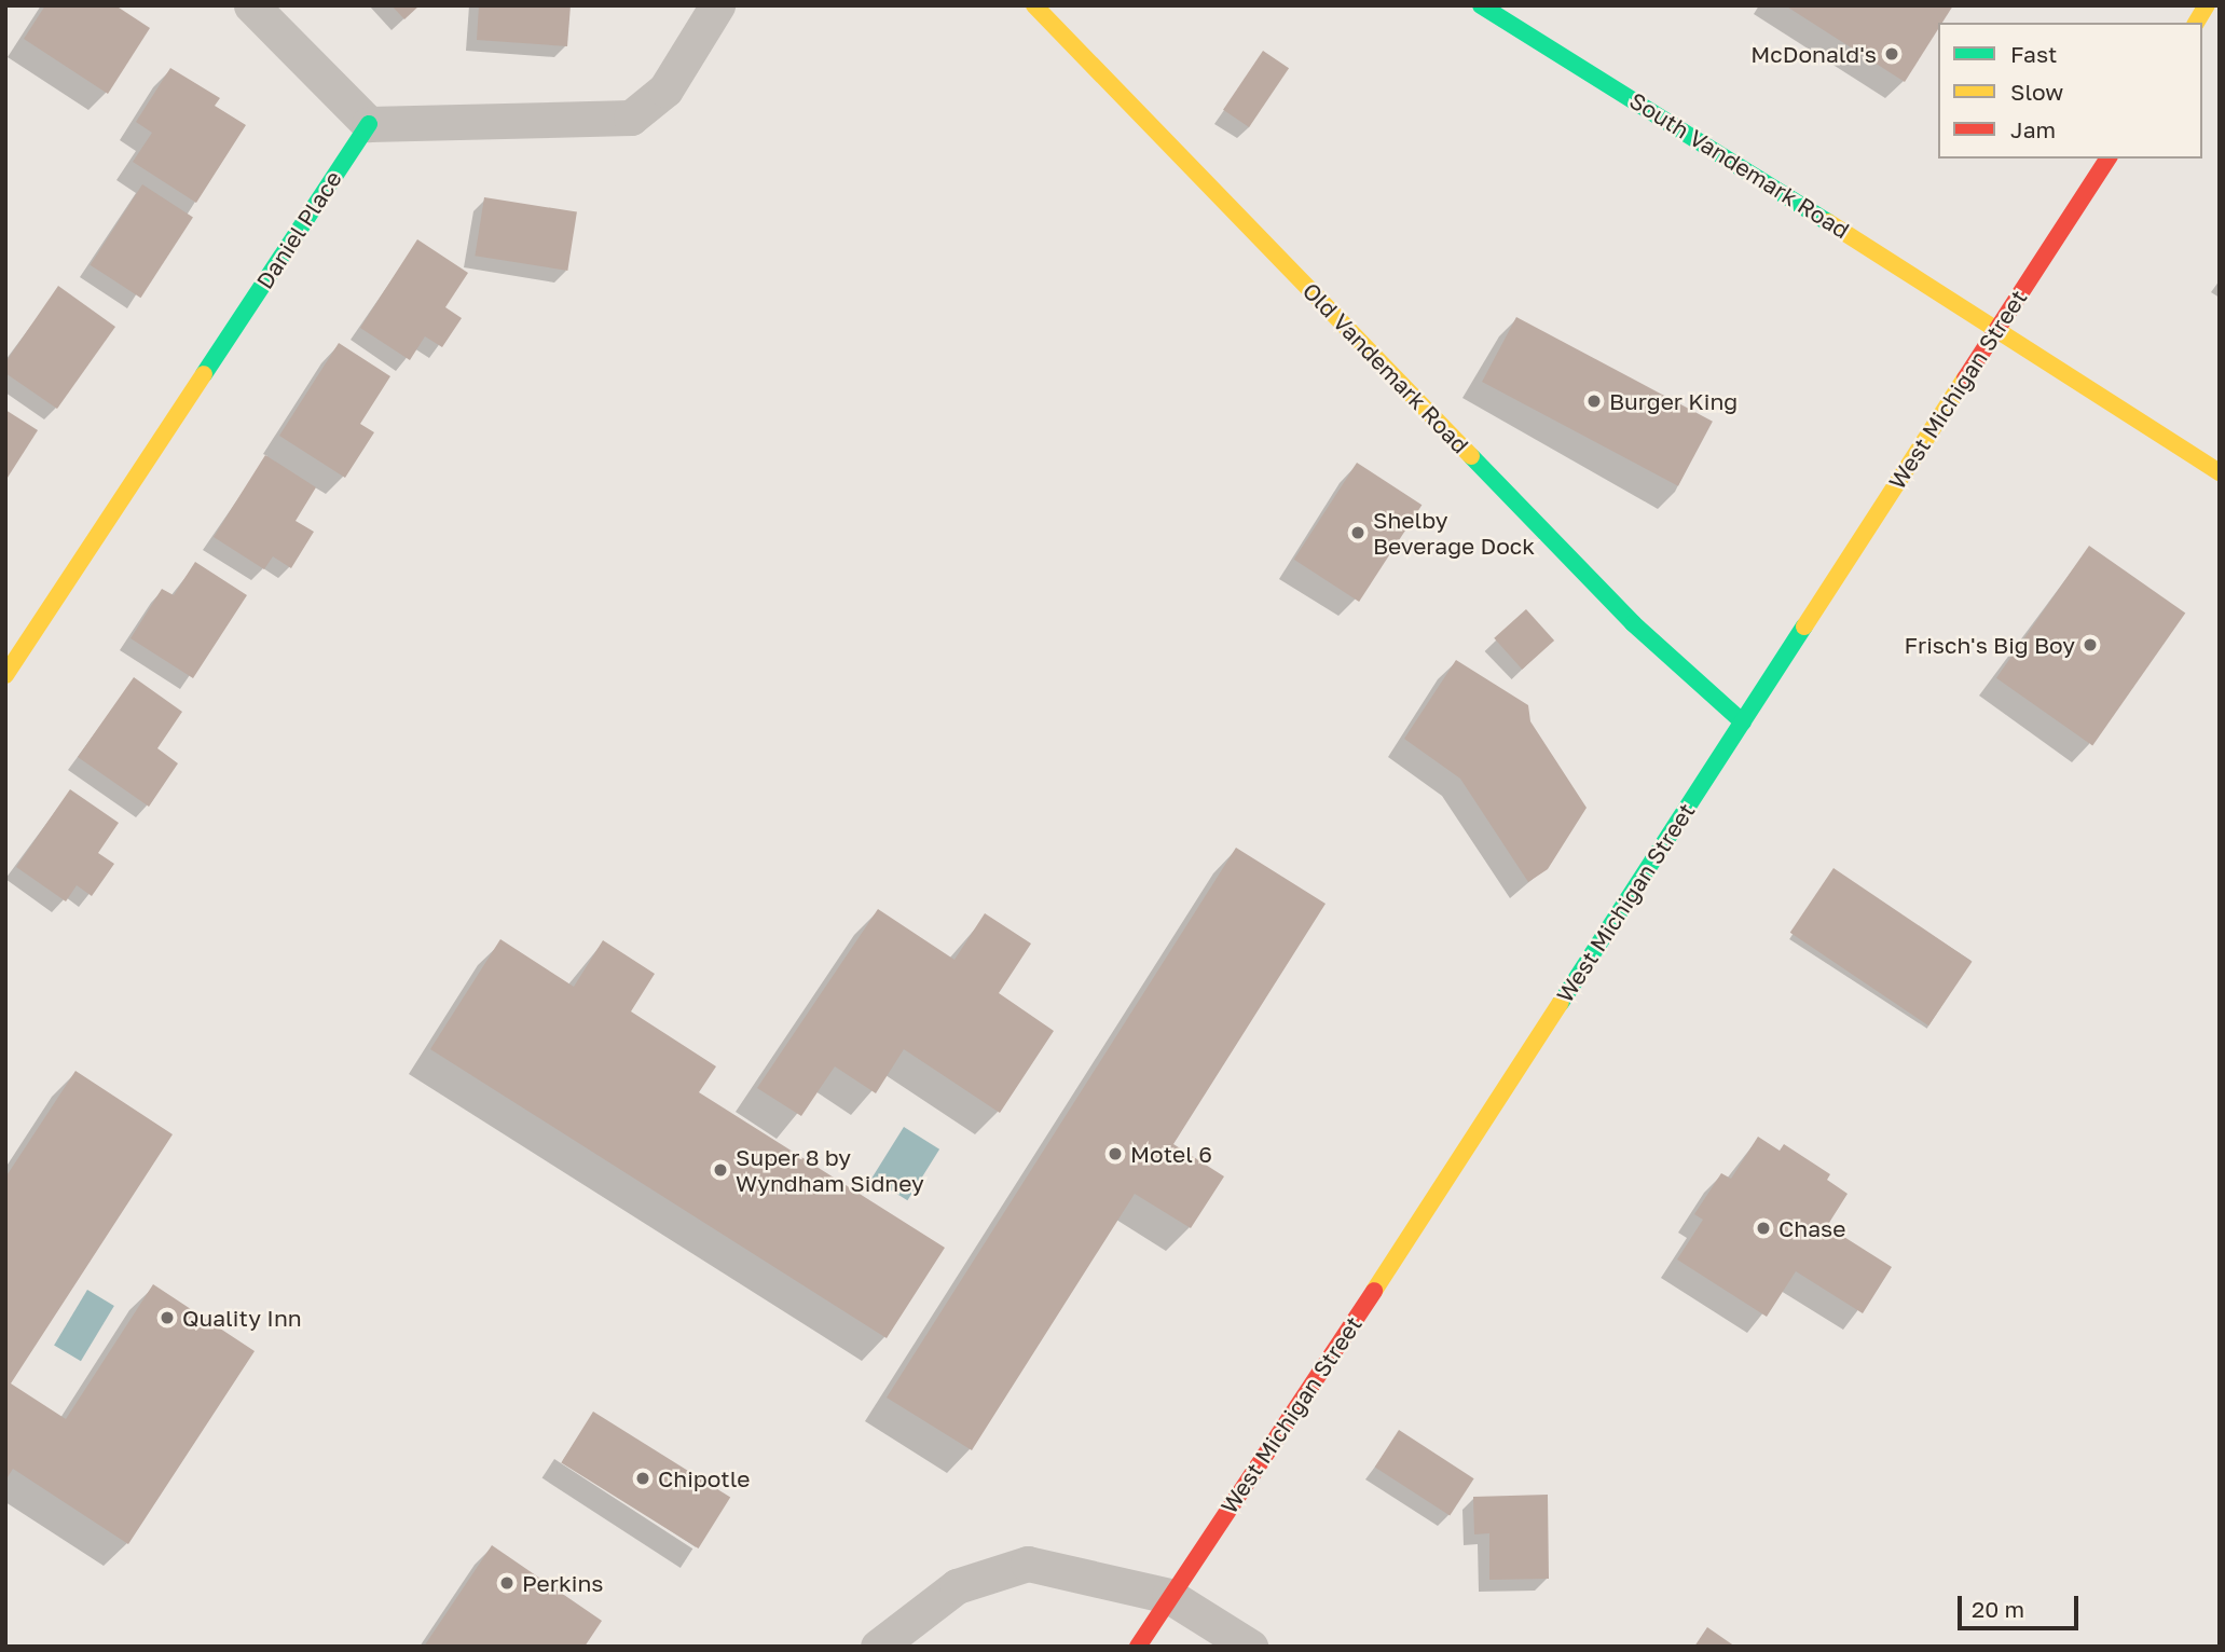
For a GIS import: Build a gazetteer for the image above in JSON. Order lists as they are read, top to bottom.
{
  "streets": {
    "street": [
      "South Vandemark Road",
      "Daniel Place",
      "Old Vandemark Road",
      "West Michigan Street"
    ]
  },
  "crossings": [
    ["South Vandemark Road", "West Michigan Street"],
    ["Old Vandemark Road", "West Michigan Street"]
  ],
  "places": [
    "McDonald's",
    "Burger King",
    "Shelby Beverage Dock",
    "Frisch's Big Boy",
    "Motel 6",
    "Super 8 by Wyndham Sidney",
    "Chase",
    "Quality Inn",
    "Chipotle",
    "Perkins"
  ],
  "legend": ["Fast", "Slow", "Jam"],
  "scale_bar": "20 m"
}
